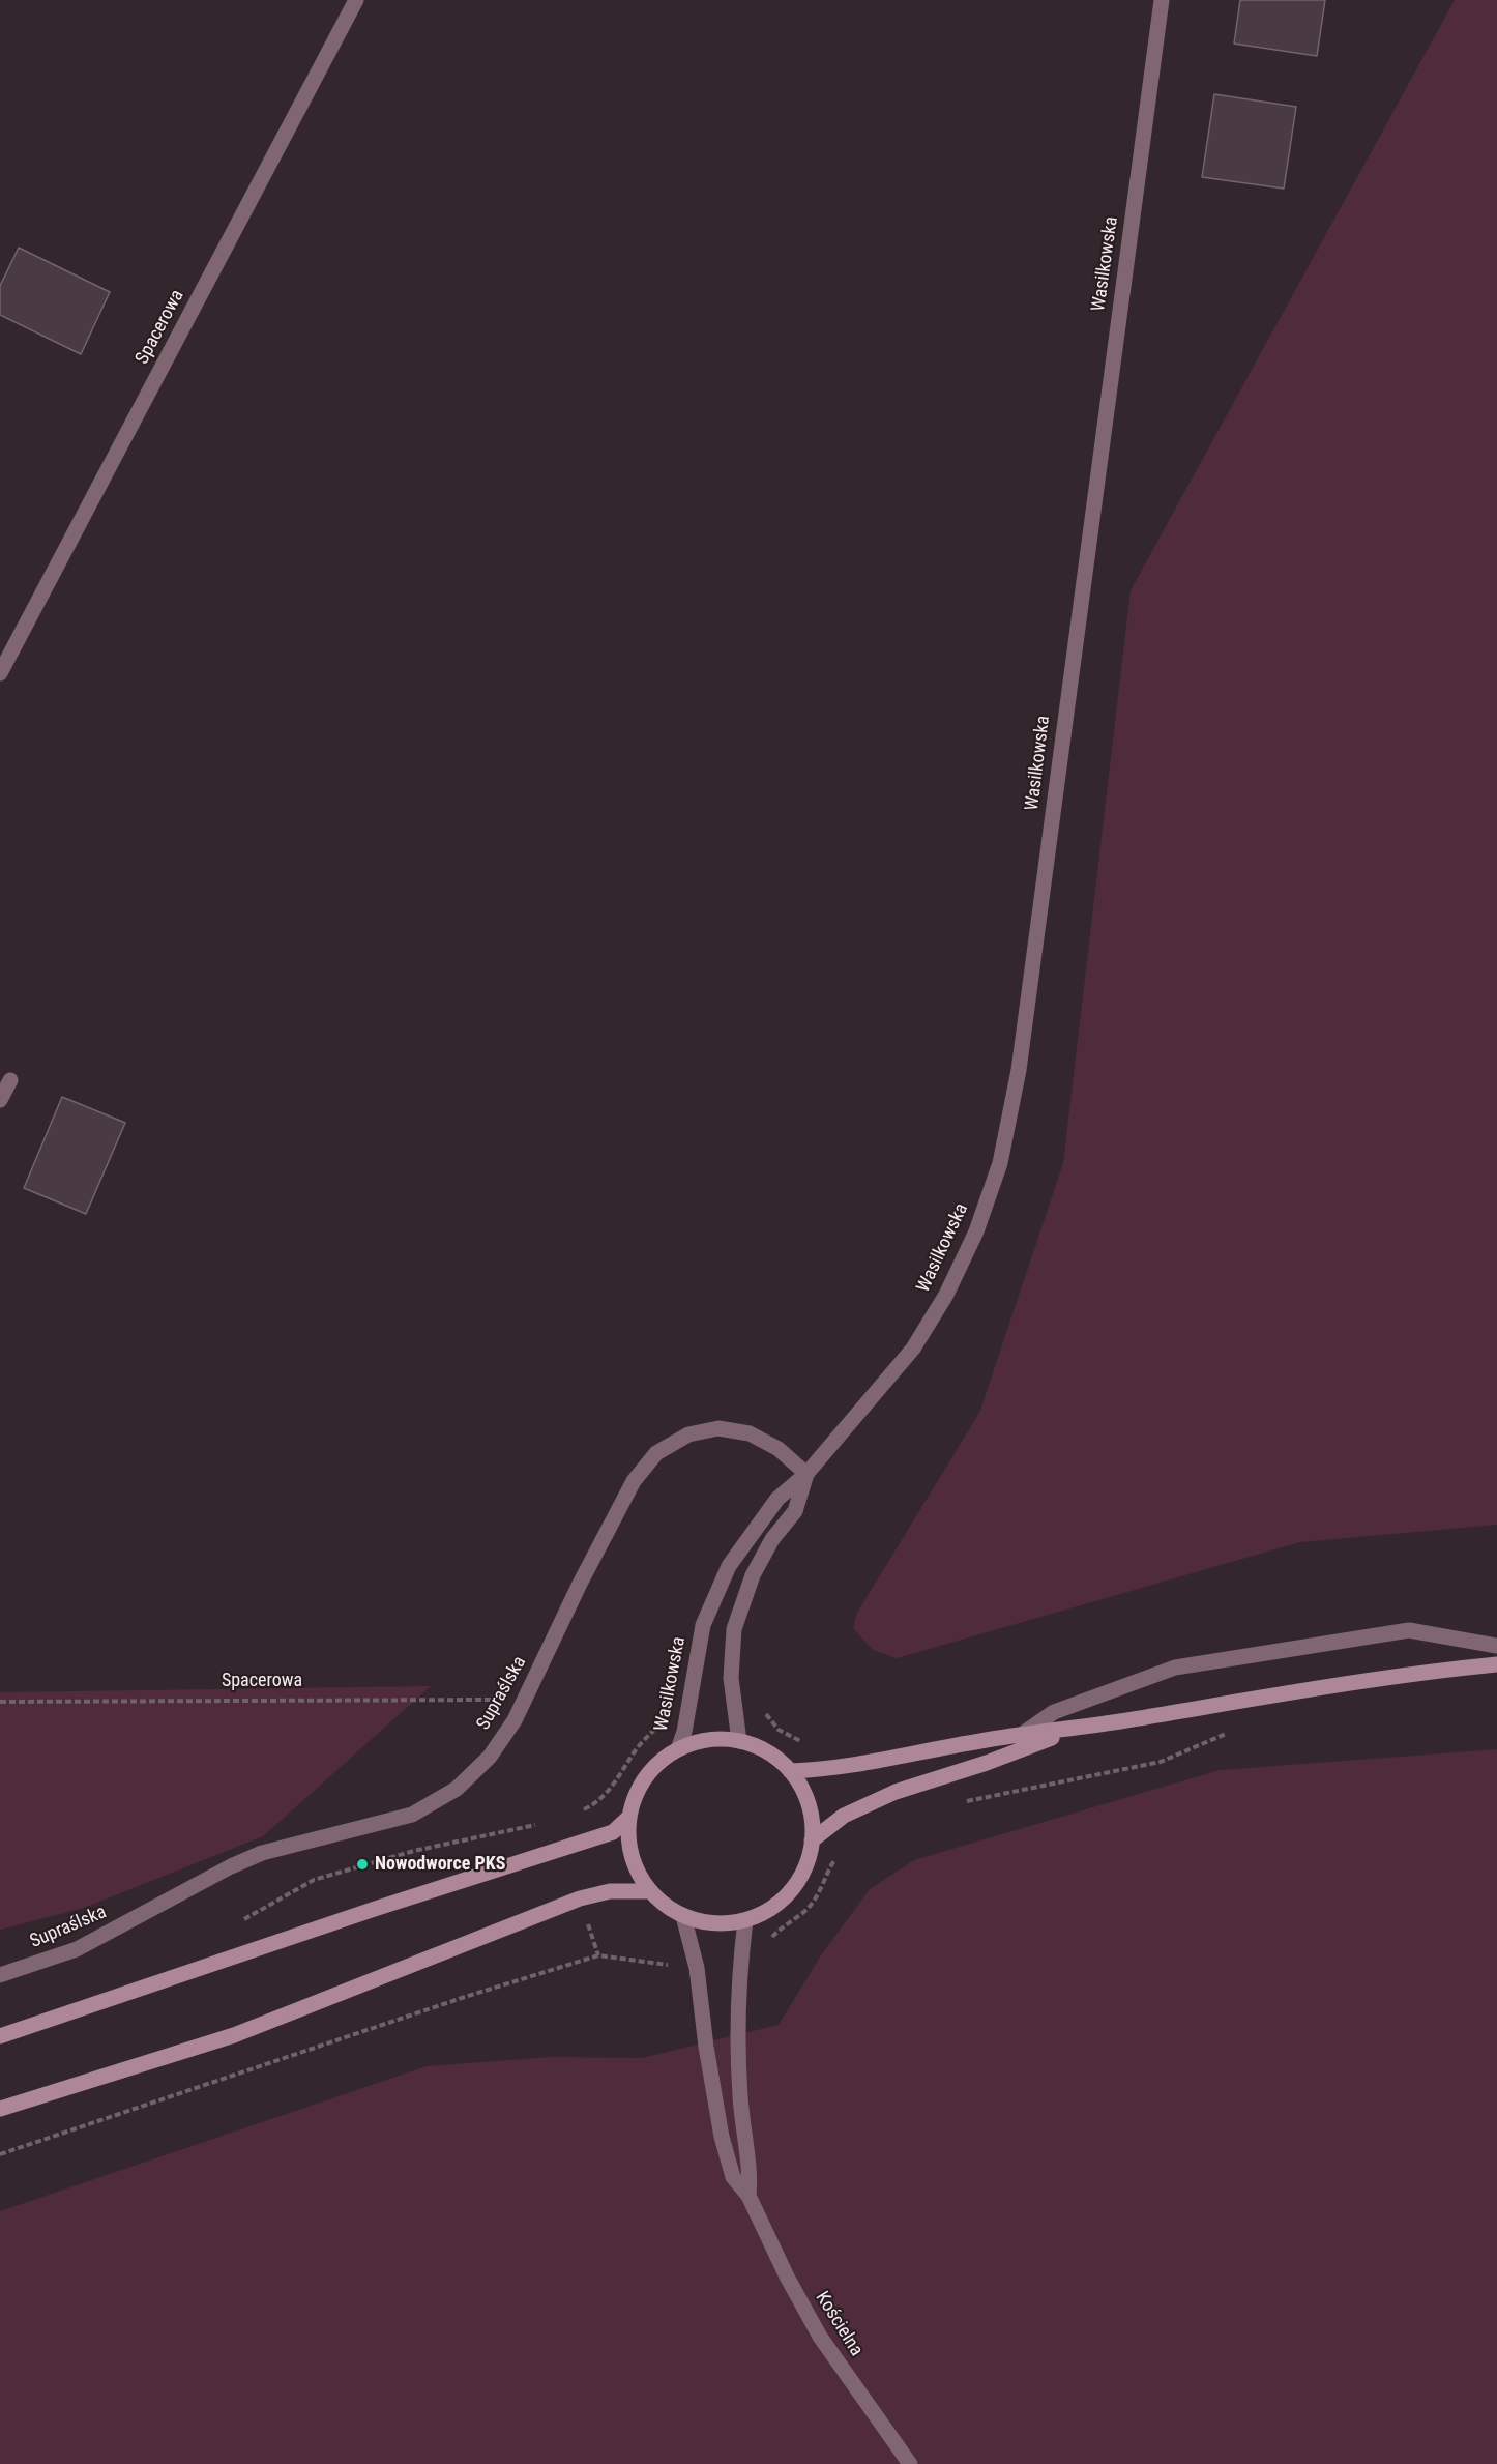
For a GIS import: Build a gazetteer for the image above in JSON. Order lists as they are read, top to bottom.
{
  "streets": {
    "street": [
      "Wasilkowska",
      "Spacerowa",
      "Supraślska",
      "Kościelna"
    ]
  },
  "crossings": [
    ["Wasilkowska", "Supraślska"],
    ["Wasilkowska", "Kościelna"],
    ["Spacerowa", "Supraślska"]
  ],
  "places": ["Nowodworce PKS"]
}
